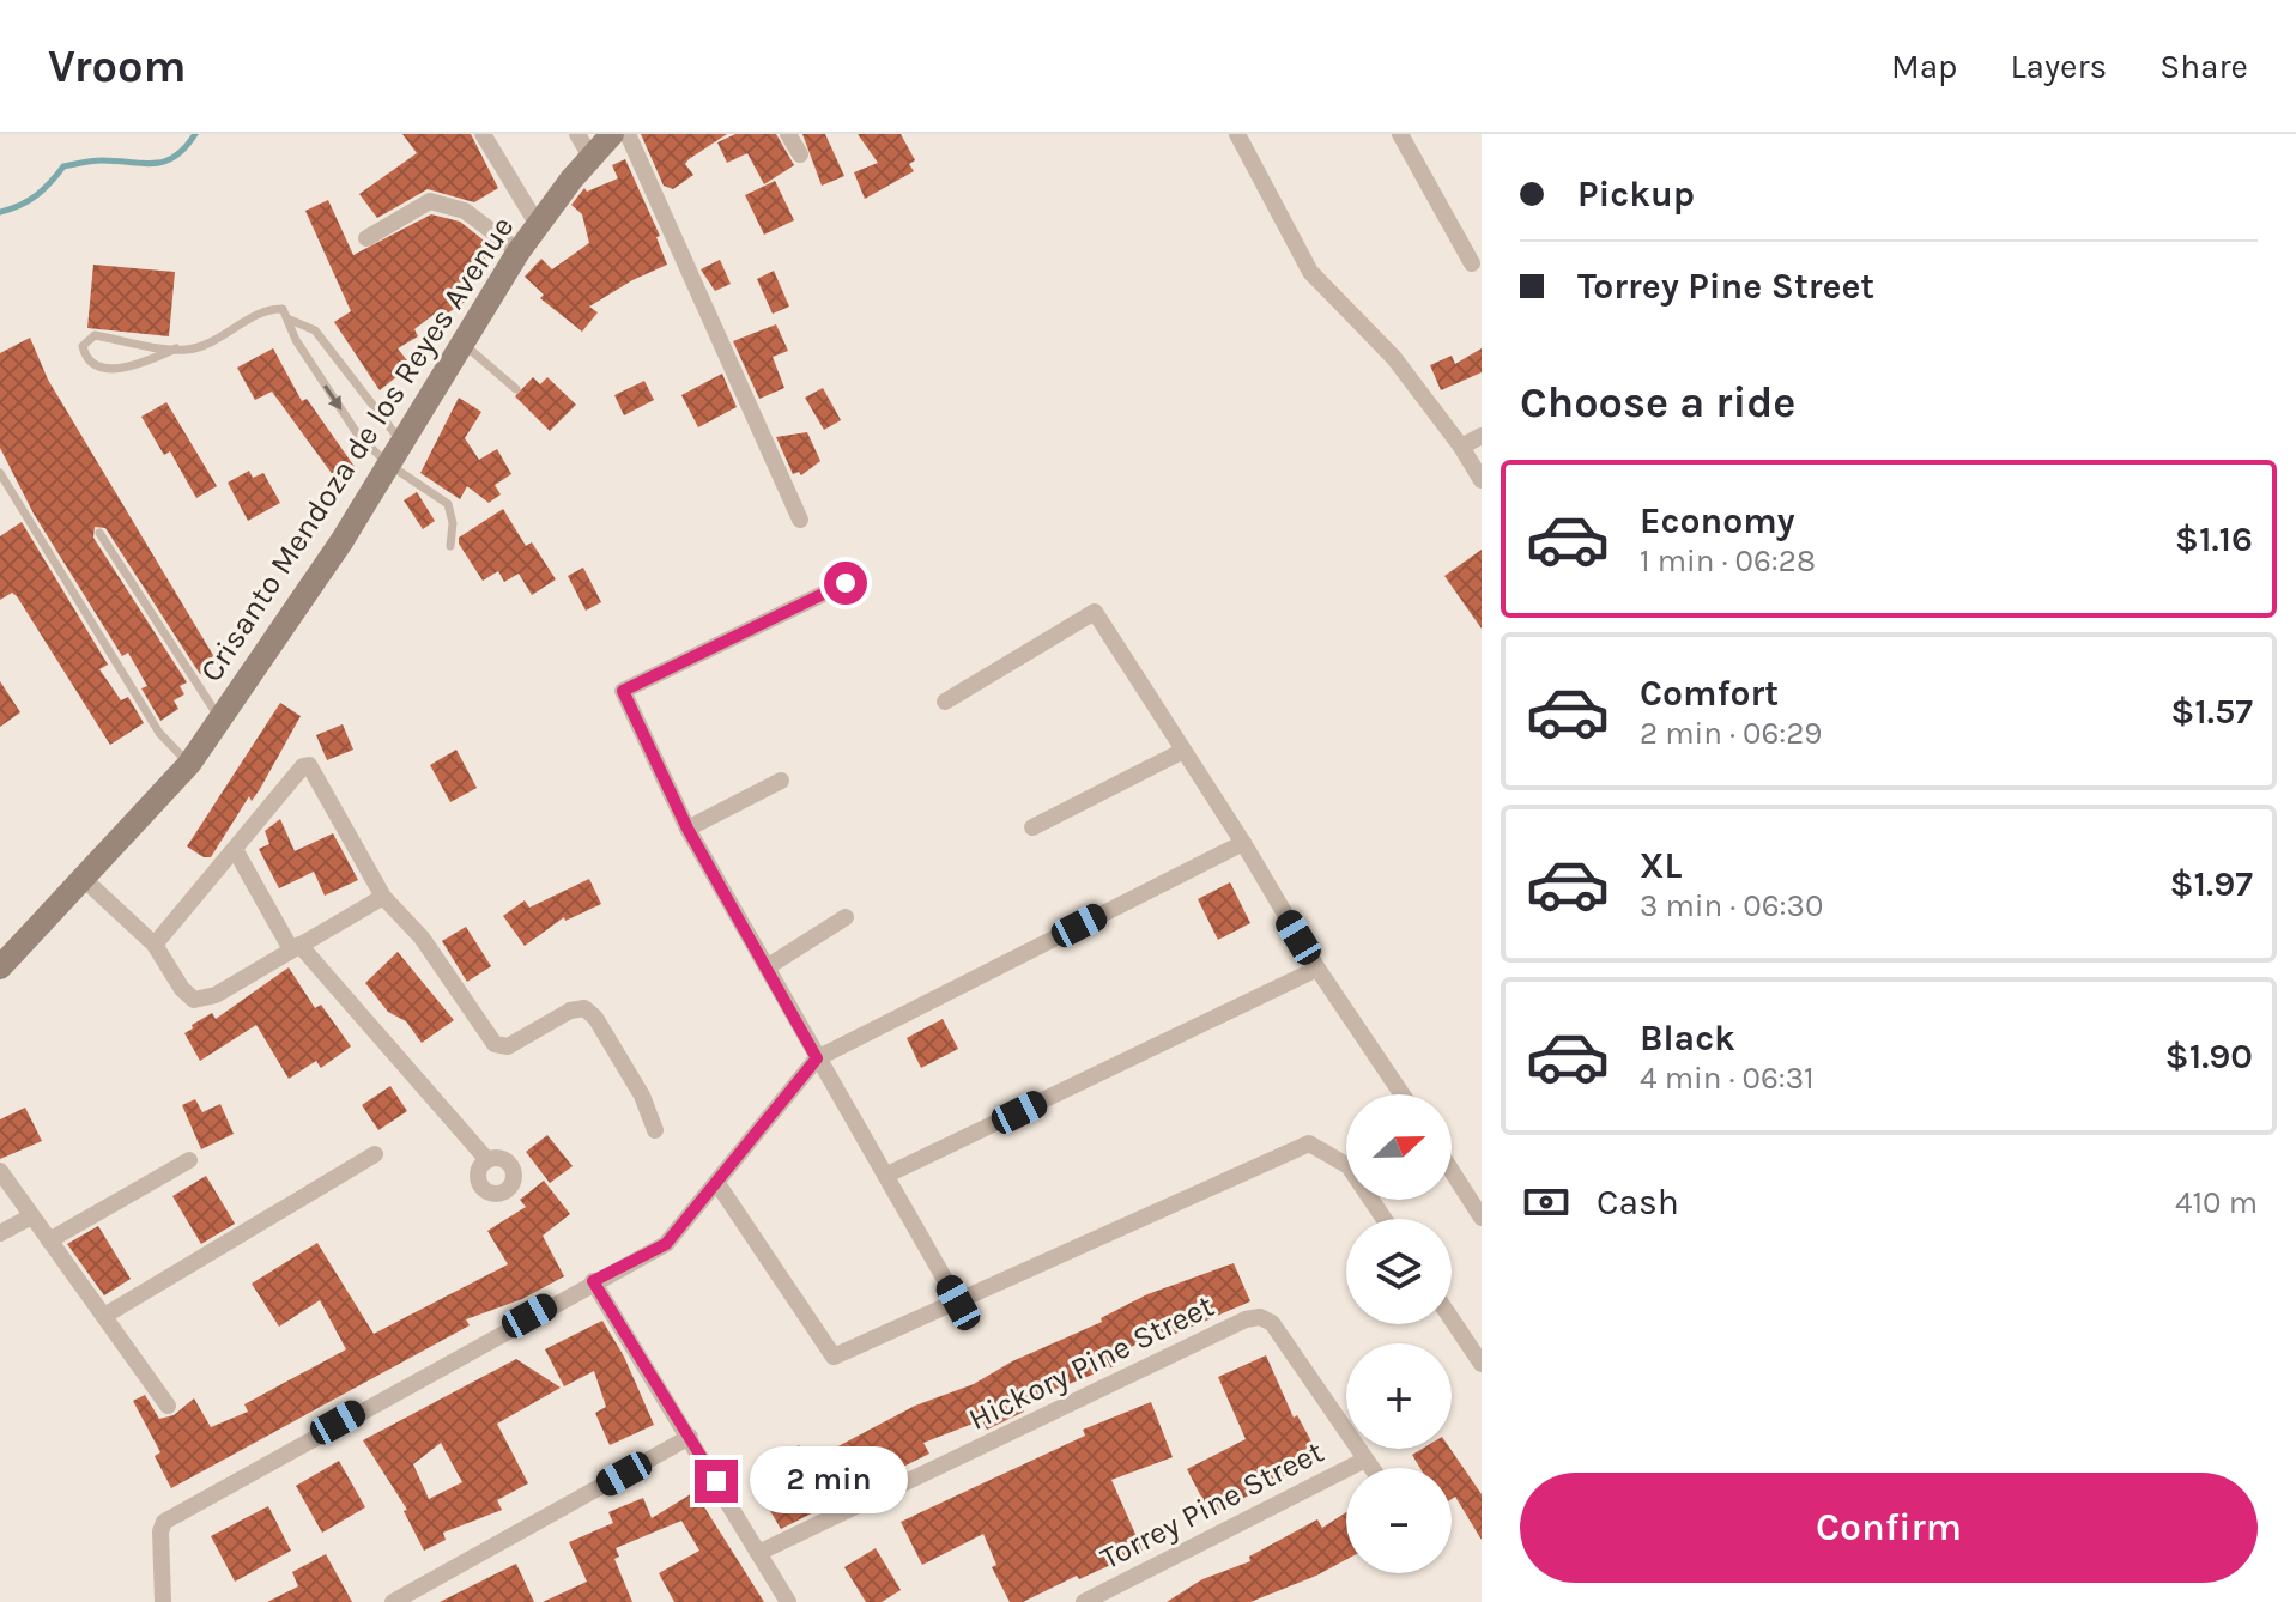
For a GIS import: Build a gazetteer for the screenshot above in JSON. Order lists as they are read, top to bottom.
{
  "streets": {
    "main road": ["Crisanto Mendoza de los Reyes Avenue"],
    "street": ["Hickory Pine Street", "Torrey Pine Street"]
  },
  "crossings": [
    ["Hickory Pine Street", "Torrey Pine Street"]
  ],
  "north": "right",
  "page": {
    "header": "Vroom",
    "nav": ["Map", "Layers", "Share"],
    "banner": ["Pickup", "Torrey Pine Street"],
    "heading": "Choose a ride",
    "list": [
      {
        "name": "Economy",
        "note": "1 min · 06:28",
        "value": "$1.16"
      },
      {
        "name": "Comfort",
        "note": "2 min · 06:29",
        "value": "$1.57"
      },
      {
        "name": "XL",
        "note": "3 min · 06:30",
        "value": "$1.97"
      },
      {
        "name": "Black",
        "note": "4 min · 06:31",
        "value": "$1.90"
      }
    ],
    "map_buttons": ["+", "−"],
    "pay": ["Cash", "410 m"],
    "bubble": "2 min",
    "buttons": "Confirm"
  }
}
